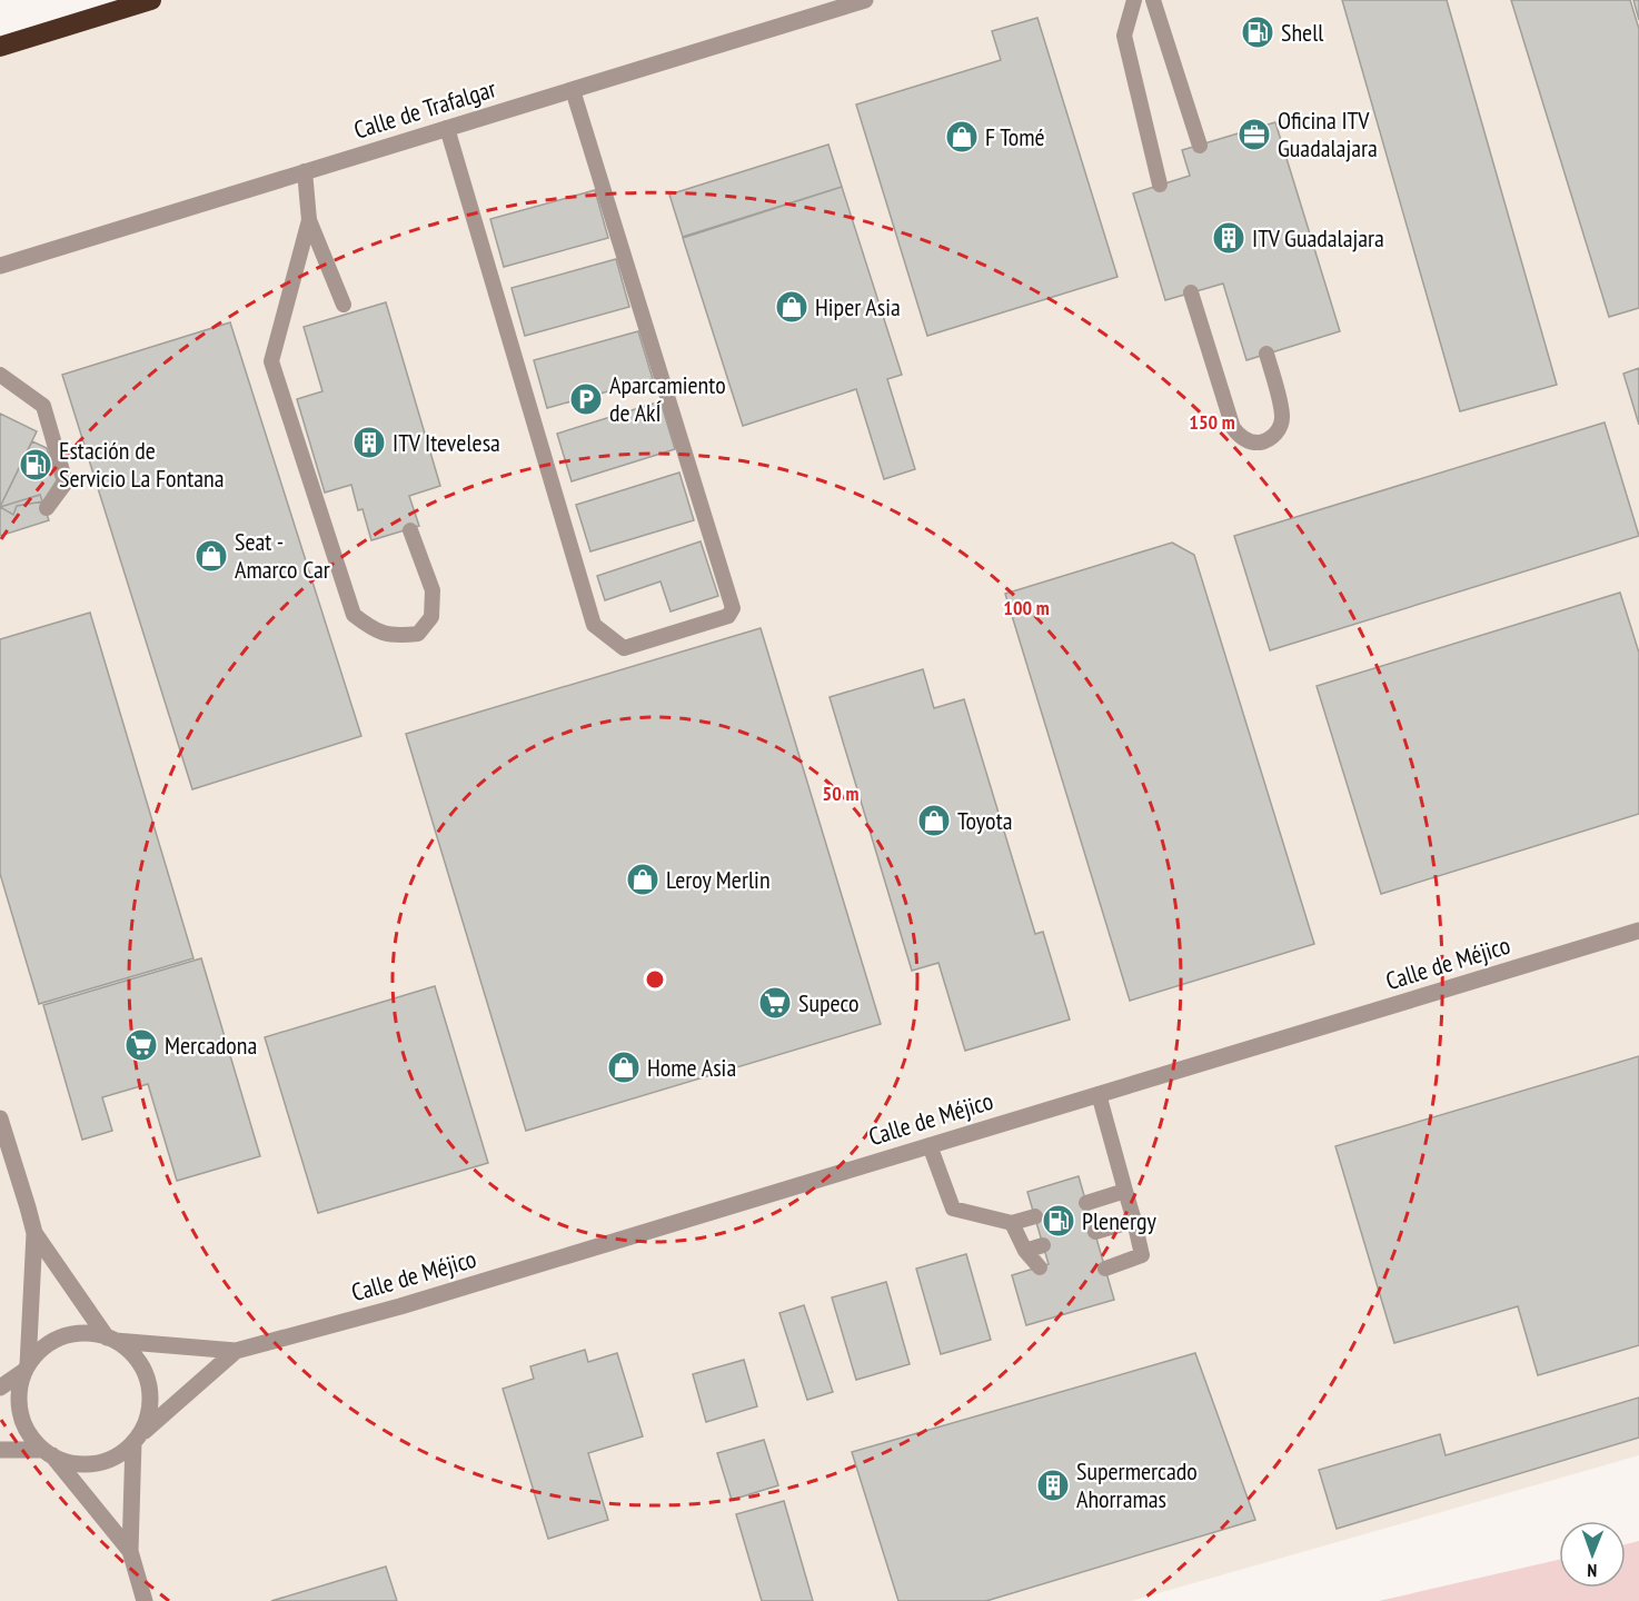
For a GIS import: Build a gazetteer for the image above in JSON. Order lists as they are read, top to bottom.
{
  "streets": {
    "street": ["Calle de Trafalgar", "Calle de Méjico"]
  },
  "places": {
    "fuel station": ["Shell", "Estación de Servicio La Fontana", "Plenergy"],
    "office": ["Oficina ITV Guadalajara"],
    "shop": [
      "F Tomé",
      "Hiper Asia",
      "Seat - Amarco Car",
      "Toyota",
      "Leroy Merlin",
      "Home Asia"
    ],
    "building": ["ITV Guadalajara", "ITV Itevelesa", "Supermercado Ahorramas"],
    "parking": ["Aparcamiento de AkÍ"],
    "supermarket": ["Supeco", "Mercadona"]
  },
  "north": "bottom",
  "rings": ["150 m", "100 m", "50 m"]
}
